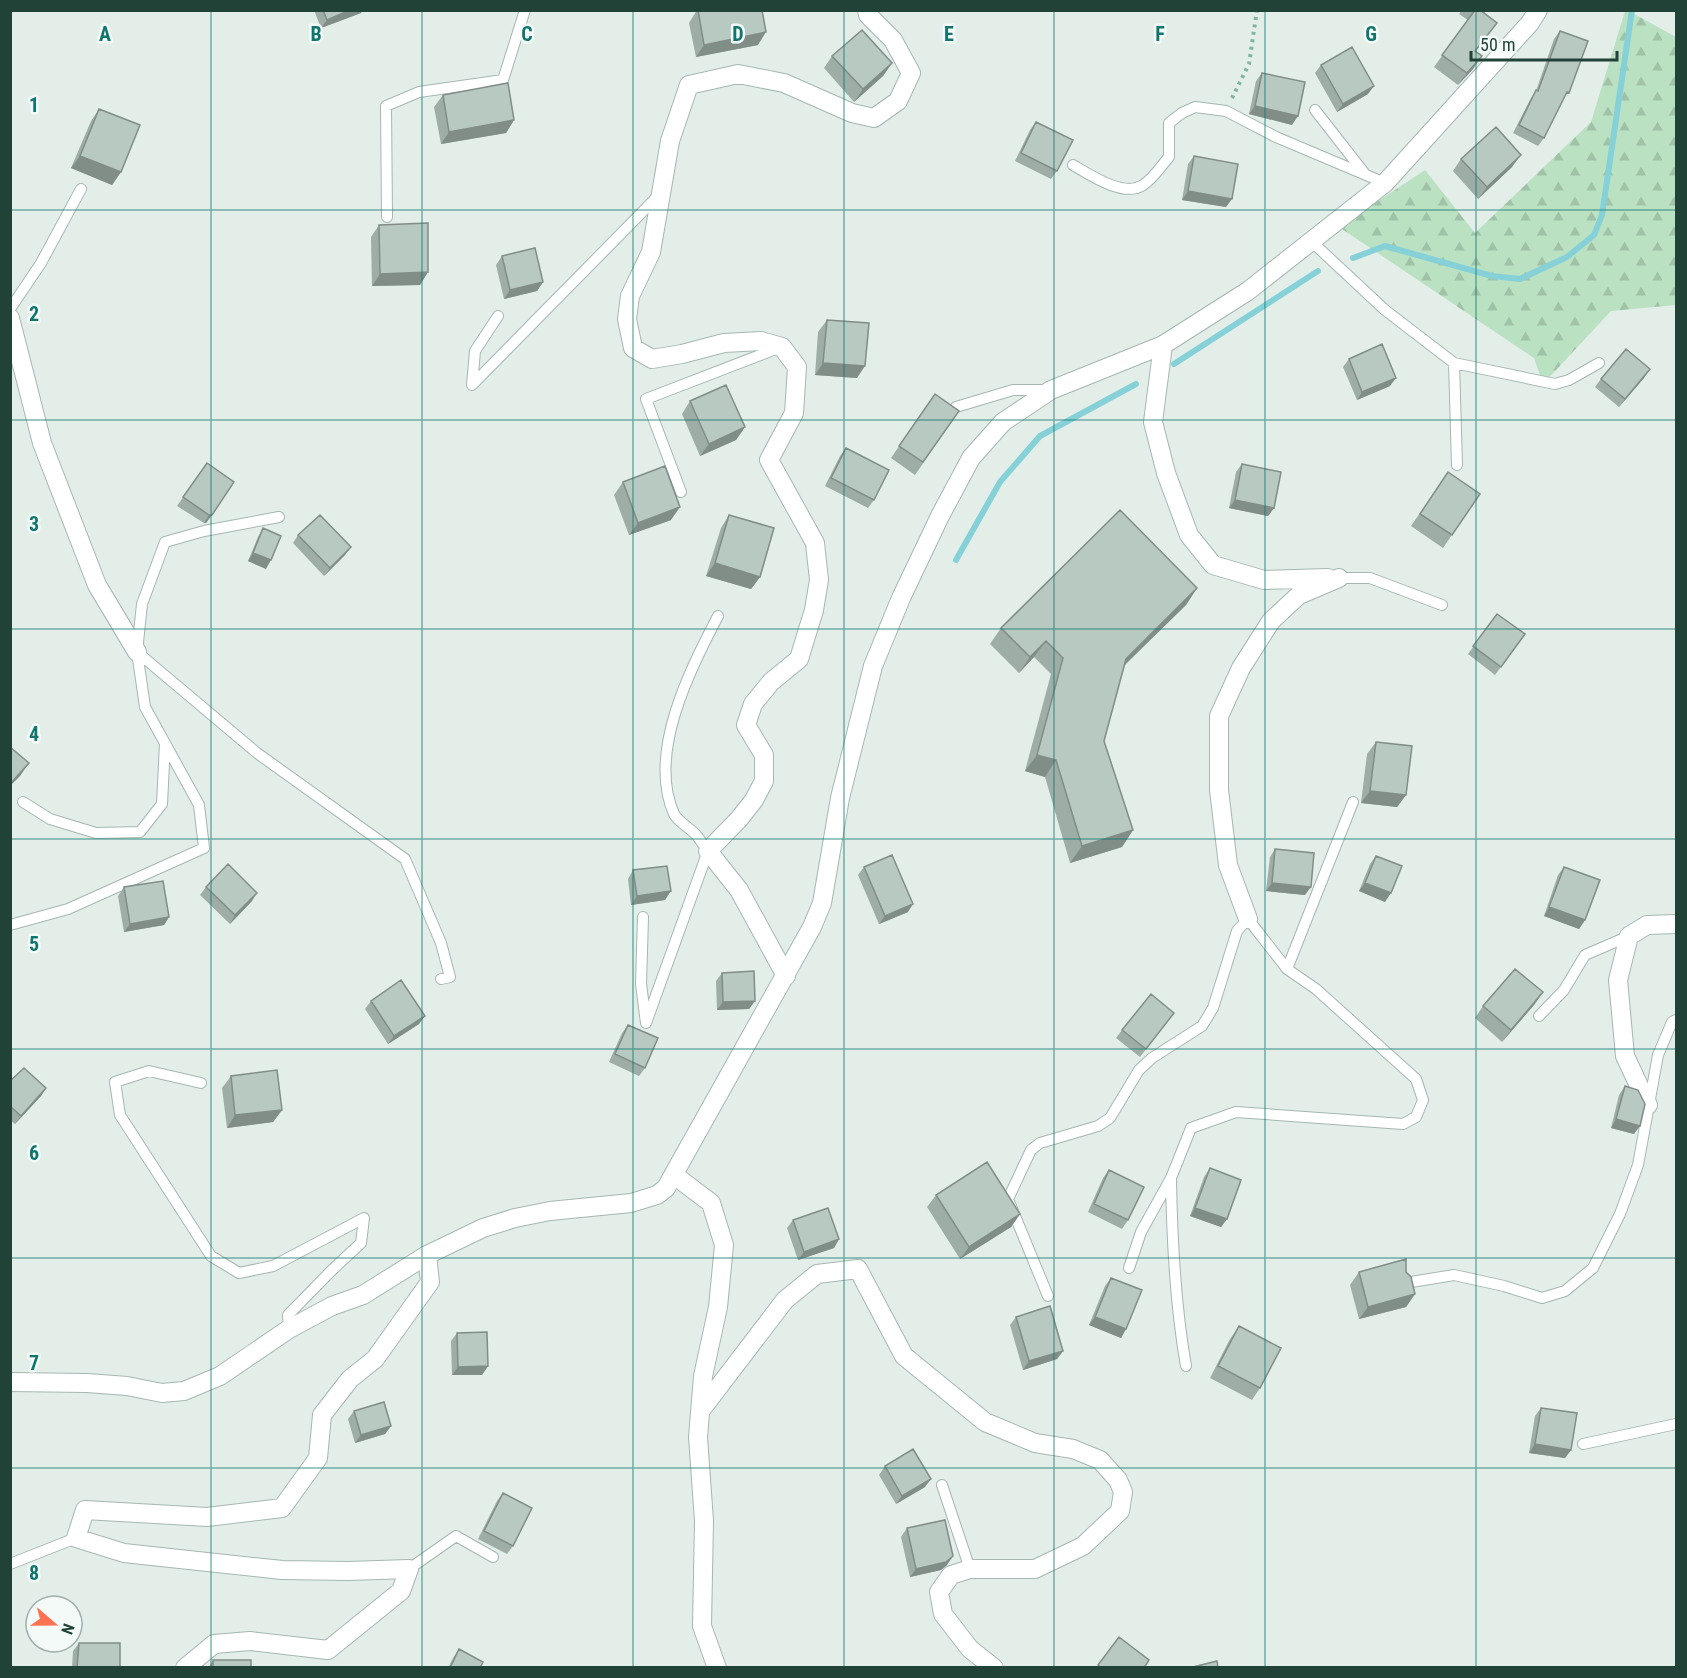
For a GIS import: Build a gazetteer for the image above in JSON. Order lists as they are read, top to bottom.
{
  "scale_bar": "50 m",
  "north": "right",
  "grid": {
    "columns": [
      "A",
      "B",
      "C",
      "D",
      "E",
      "F",
      "G"
    ],
    "rows": [
      "1",
      "2",
      "3",
      "4",
      "5",
      "6",
      "7",
      "8"
    ]
  }
}
